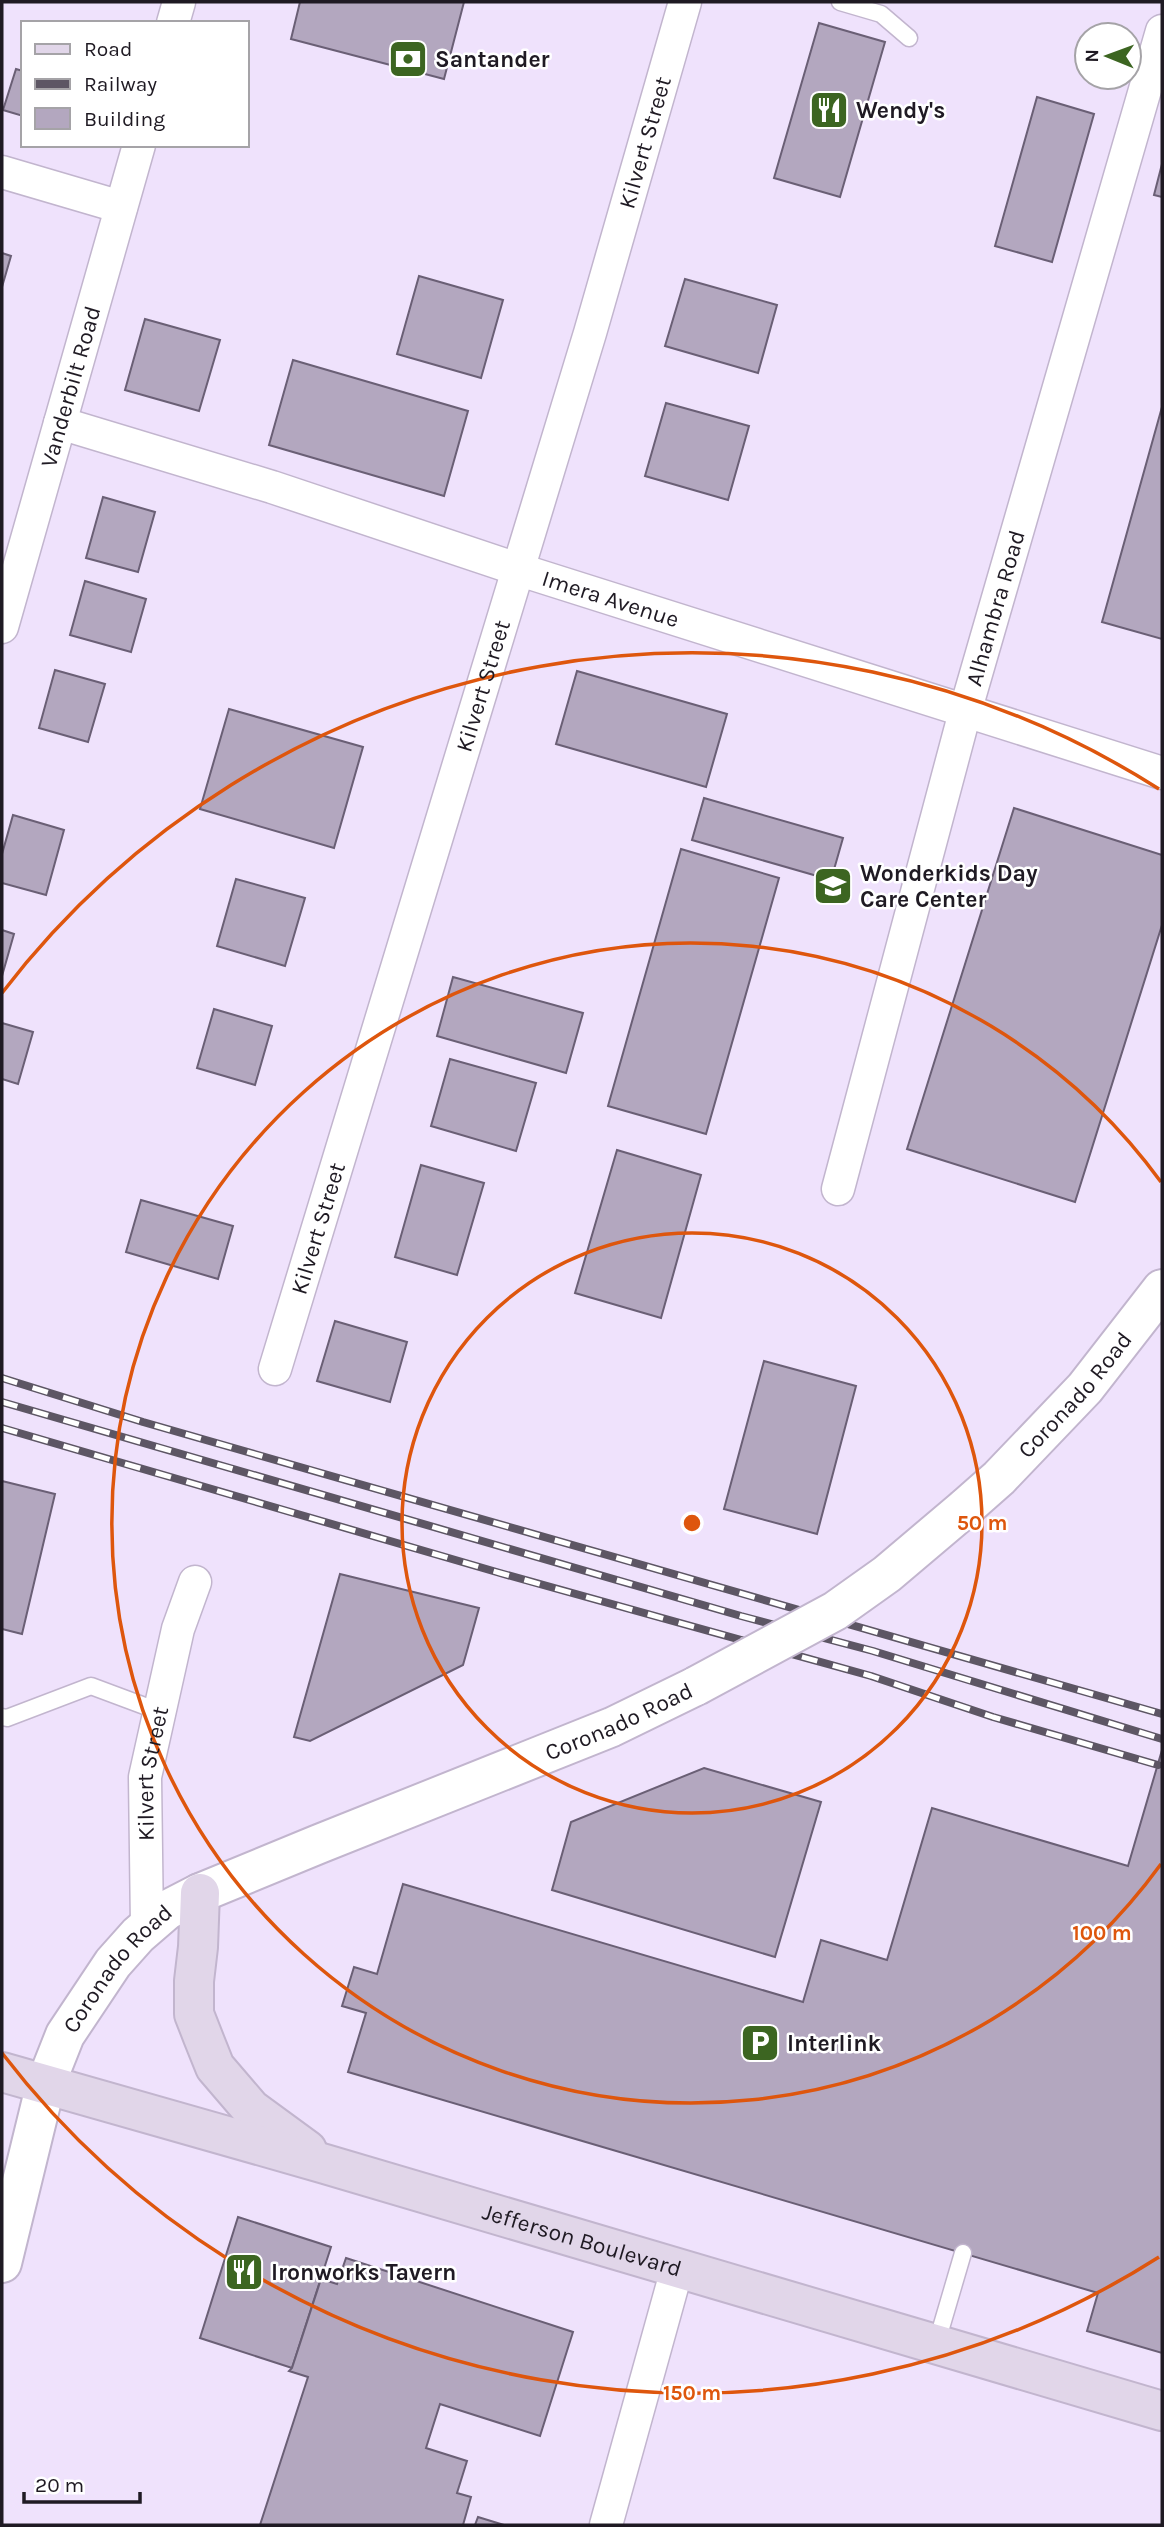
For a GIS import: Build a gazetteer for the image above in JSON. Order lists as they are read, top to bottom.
{
  "streets": {
    "main road": ["Jefferson Boulevard"],
    "street": [
      "Kilvert Street",
      "Vanderbilt Road",
      "Imera Avenue",
      "Alhambra Road",
      "Coronado Road"
    ]
  },
  "crossings": [
    ["Kilvert Street", "Imera Avenue"],
    ["Kilvert Street", "Coronado Road"],
    ["Vanderbilt Road", "Imera Avenue"],
    ["Imera Avenue", "Alhambra Road"],
    ["Coronado Road", "Jefferson Boulevard"]
  ],
  "places": {
    "bank": ["Santander"],
    "restaurant": ["Wendy's", "Ironworks Tavern"],
    "school or university": ["Wonderkids Day Care Center"],
    "parking": ["Interlink"]
  },
  "legend": ["Road", "Railway", "Building"],
  "scale_bar": "20 m",
  "north": "left",
  "rings": ["50 m", "100 m", "150 m"]
}
